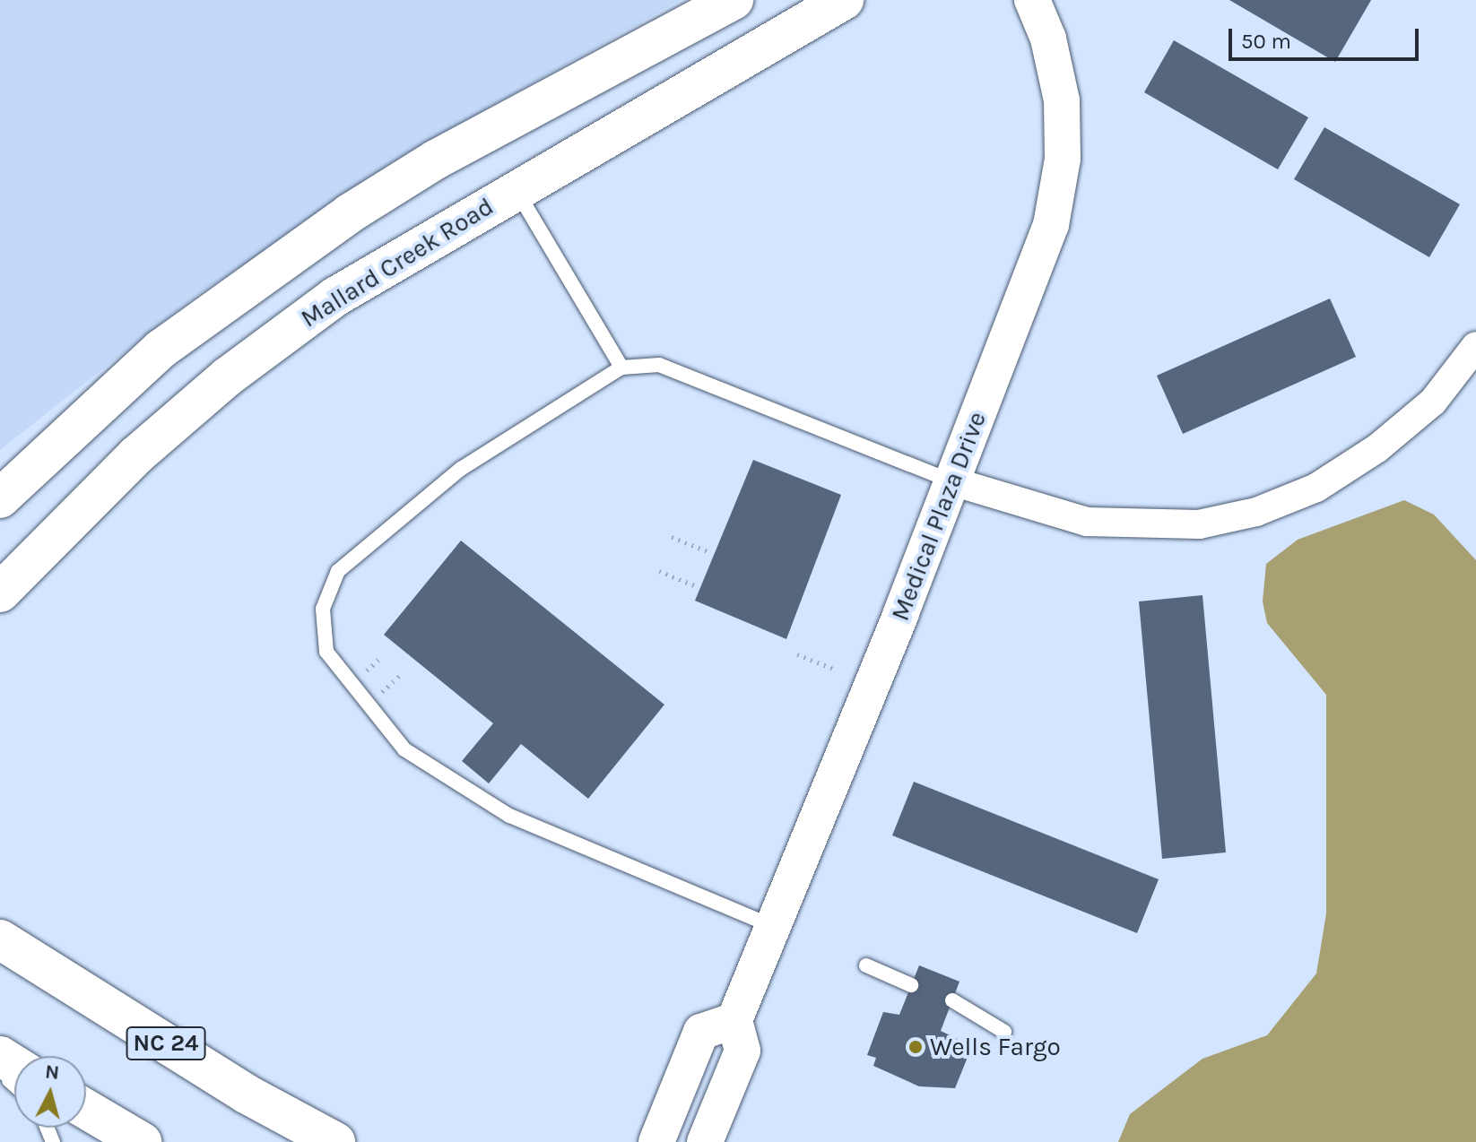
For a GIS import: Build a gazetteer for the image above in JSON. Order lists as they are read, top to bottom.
{
  "streets": {
    "main road": ["Mallard Creek Road", "NC 24"],
    "street": ["Medical Plaza Drive"]
  },
  "places": ["Wells Fargo"],
  "scale_bar": "50 m",
  "north": "top"
}
